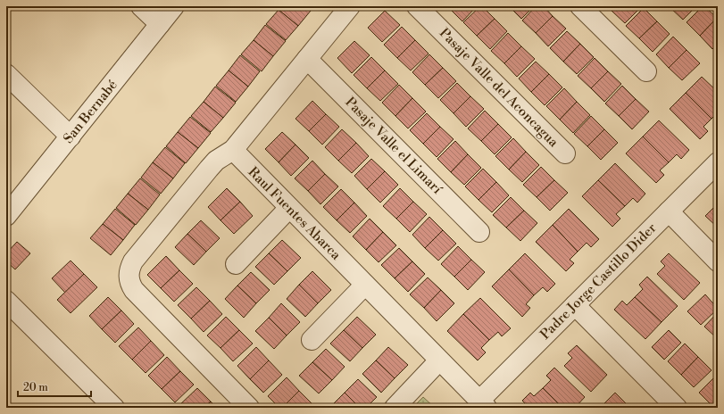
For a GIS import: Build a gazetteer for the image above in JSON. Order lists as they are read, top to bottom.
{
  "streets": {
    "street": [
      "Pasaje Valle del Aconcagua",
      "San Bernabé",
      "Pasaje Valle el Limarí",
      "Raul Fuentes Abarca",
      "Padre Jorge Castillo Dider"
    ]
  },
  "crossings": [
    ["Raul Fuentes Abarca", "Padre Jorge Castillo Dider"]
  ],
  "scale_bar": "20 m"
}
